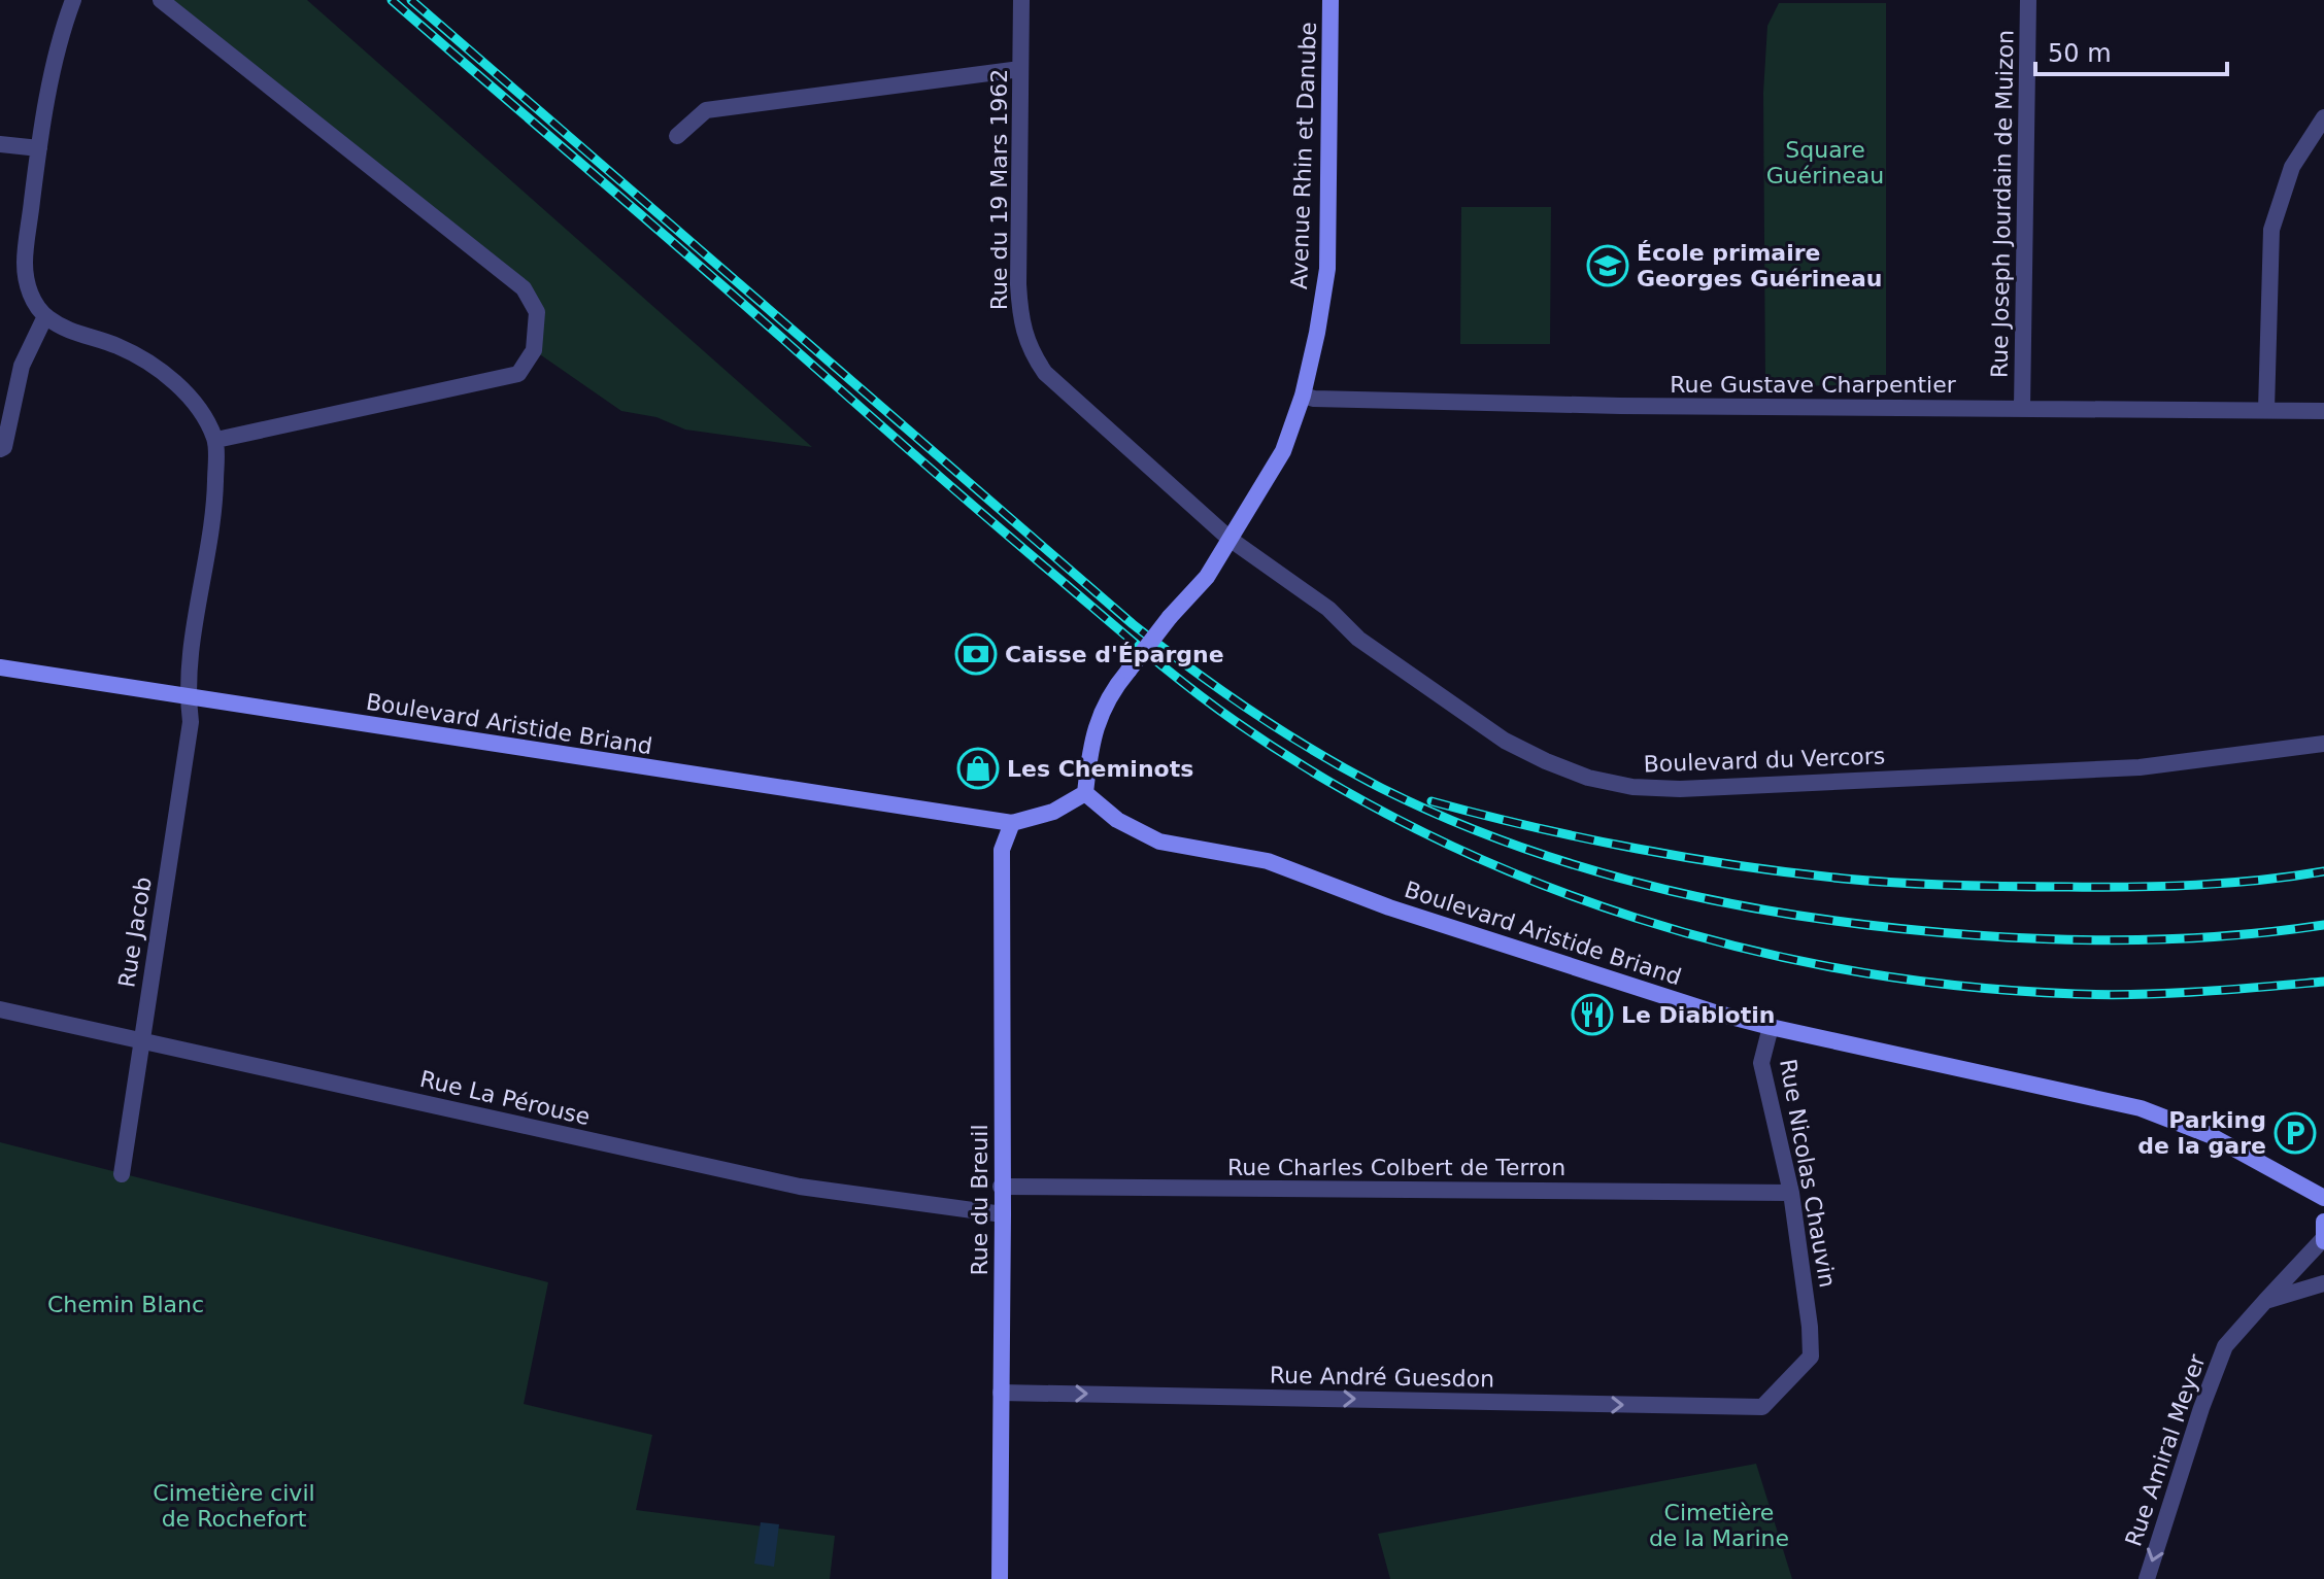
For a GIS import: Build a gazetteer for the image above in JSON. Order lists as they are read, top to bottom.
{
  "streets": {
    "street": [
      "Avenue Rhin et Danube",
      "Rue du 19 Mars 1962",
      "Rue Joseph Jourdain de Muizon",
      "Rue Gustave Charpentier",
      "Boulevard Aristide Briand",
      "Boulevard du Vercors",
      "Rue Jacob",
      "Rue La Pérouse",
      "Rue Charles Colbert de Terron",
      "Rue Nicolas Chauvin",
      "Rue du Breuil",
      "Rue André Guesdon",
      "Rue Amiral Meyer"
    ]
  },
  "crossings": [
    ["Avenue Rhin et Danube", "Rue du 19 Mars 1962"],
    ["Avenue Rhin et Danube", "Rue Gustave Charpentier"],
    ["Avenue Rhin et Danube", "Boulevard Aristide Briand"],
    ["Avenue Rhin et Danube", "Boulevard du Vercors"],
    ["Rue du 19 Mars 1962", "Boulevard du Vercors"],
    ["Rue Joseph Jourdain de Muizon", "Rue Gustave Charpentier"],
    ["Boulevard Aristide Briand", "Rue Jacob"],
    ["Boulevard Aristide Briand", "Rue Nicolas Chauvin"],
    ["Boulevard Aristide Briand", "Rue du Breuil"],
    ["Rue Jacob", "Rue La Pérouse"],
    ["Rue La Pérouse", "Rue du Breuil"],
    ["Rue Charles Colbert de Terron", "Rue Nicolas Chauvin"],
    ["Rue Charles Colbert de Terron", "Rue du Breuil"],
    ["Rue Nicolas Chauvin", "Rue André Guesdon"],
    ["Rue du Breuil", "Rue André Guesdon"]
  ],
  "one_way": ["Rue André Guesdon", "Rue Amiral Meyer"],
  "parks": [
    "Square Guérineau",
    "Chemin Blanc",
    "Cimetière civil de Rochefort",
    "Cimetière de la Marine"
  ],
  "places": {
    "school or university": ["École primaire Georges Guérineau"],
    "bank": ["Caisse d'Épargne"],
    "shop": ["Les Cheminots"],
    "restaurant": ["Le Diablotin"],
    "parking": ["Parking de la gare"]
  },
  "scale_bar": "50 m"
}
